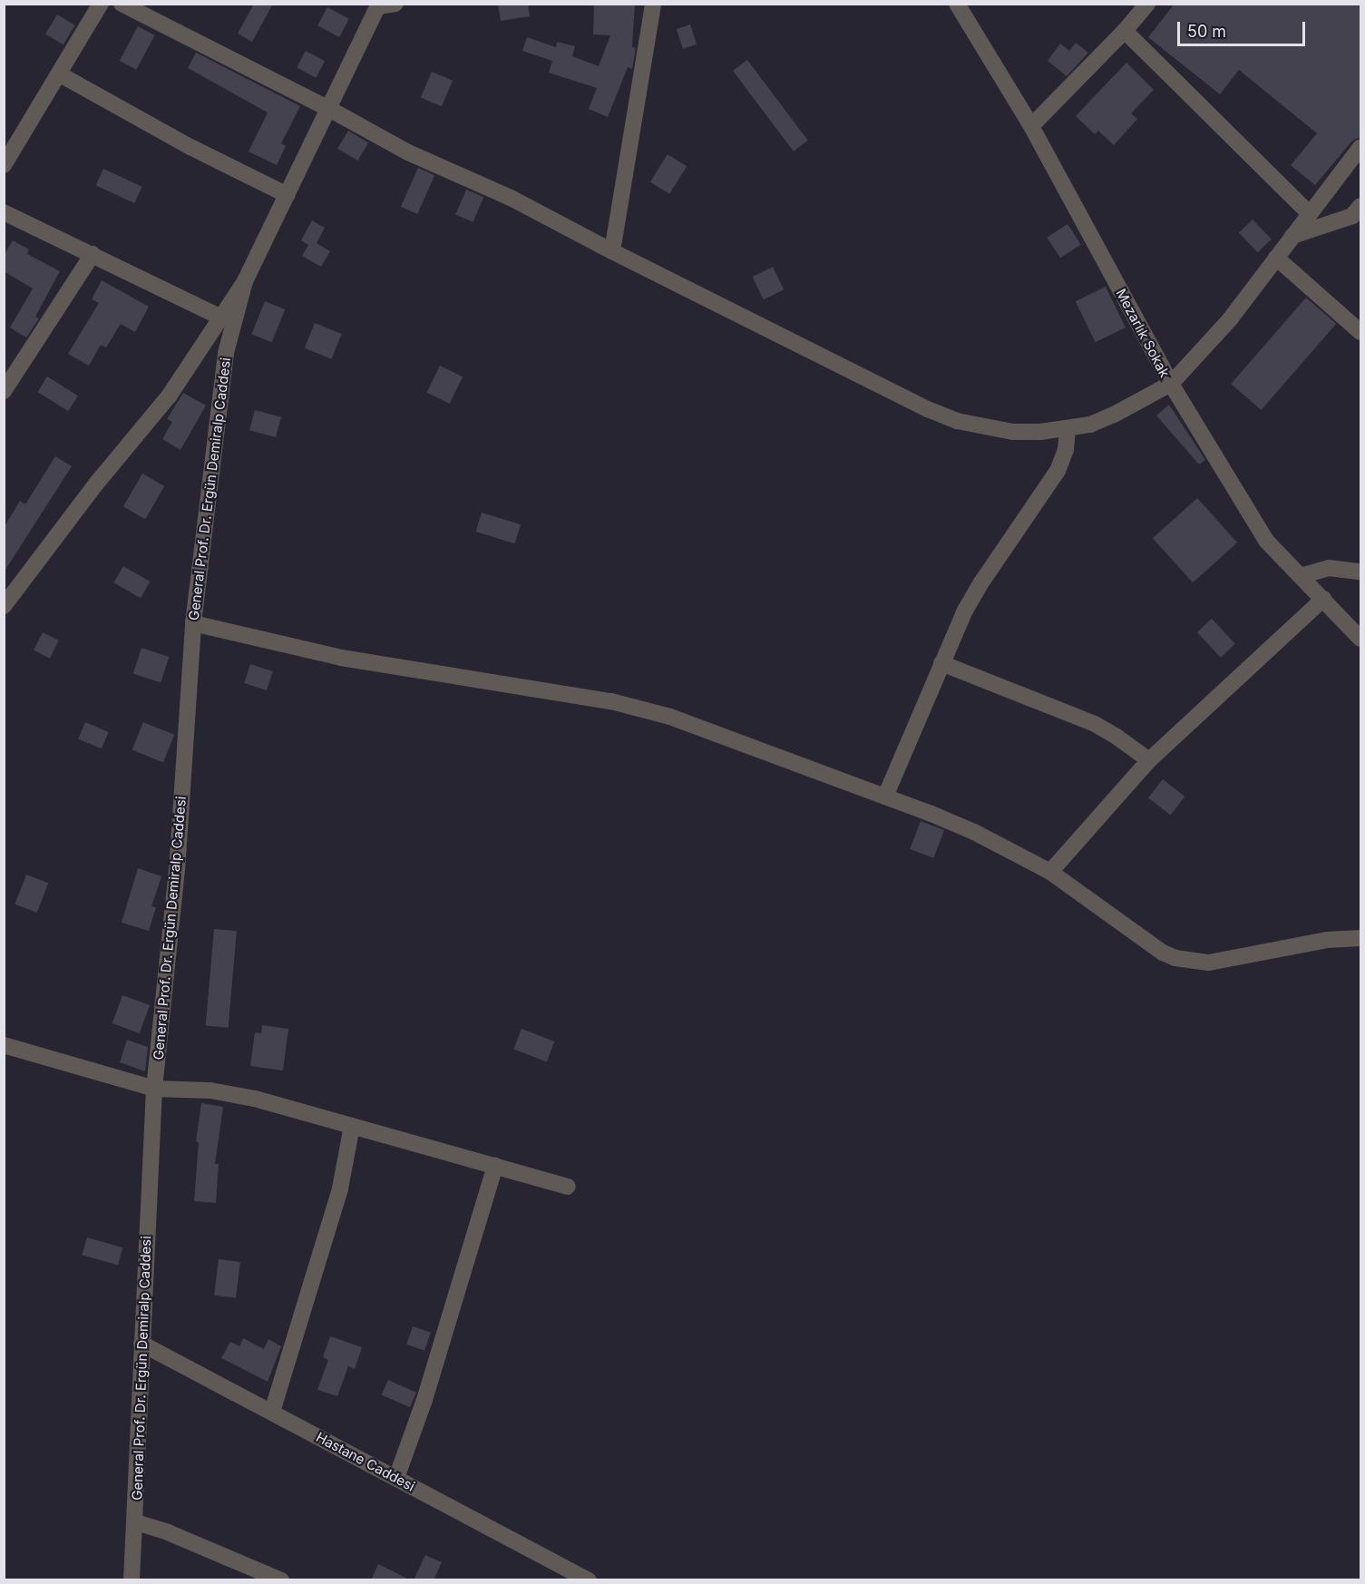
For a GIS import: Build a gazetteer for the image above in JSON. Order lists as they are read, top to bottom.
{
  "streets": {
    "street": ["Mezarlık Sokak", "General Prof. Dr. Ergün Demiralp Caddesi", "Hastane Caddesi"]
  },
  "crossings": [
    ["General Prof. Dr. Ergün Demiralp Caddesi", "Hastane Caddesi"]
  ],
  "scale_bar": "50 m"
}
